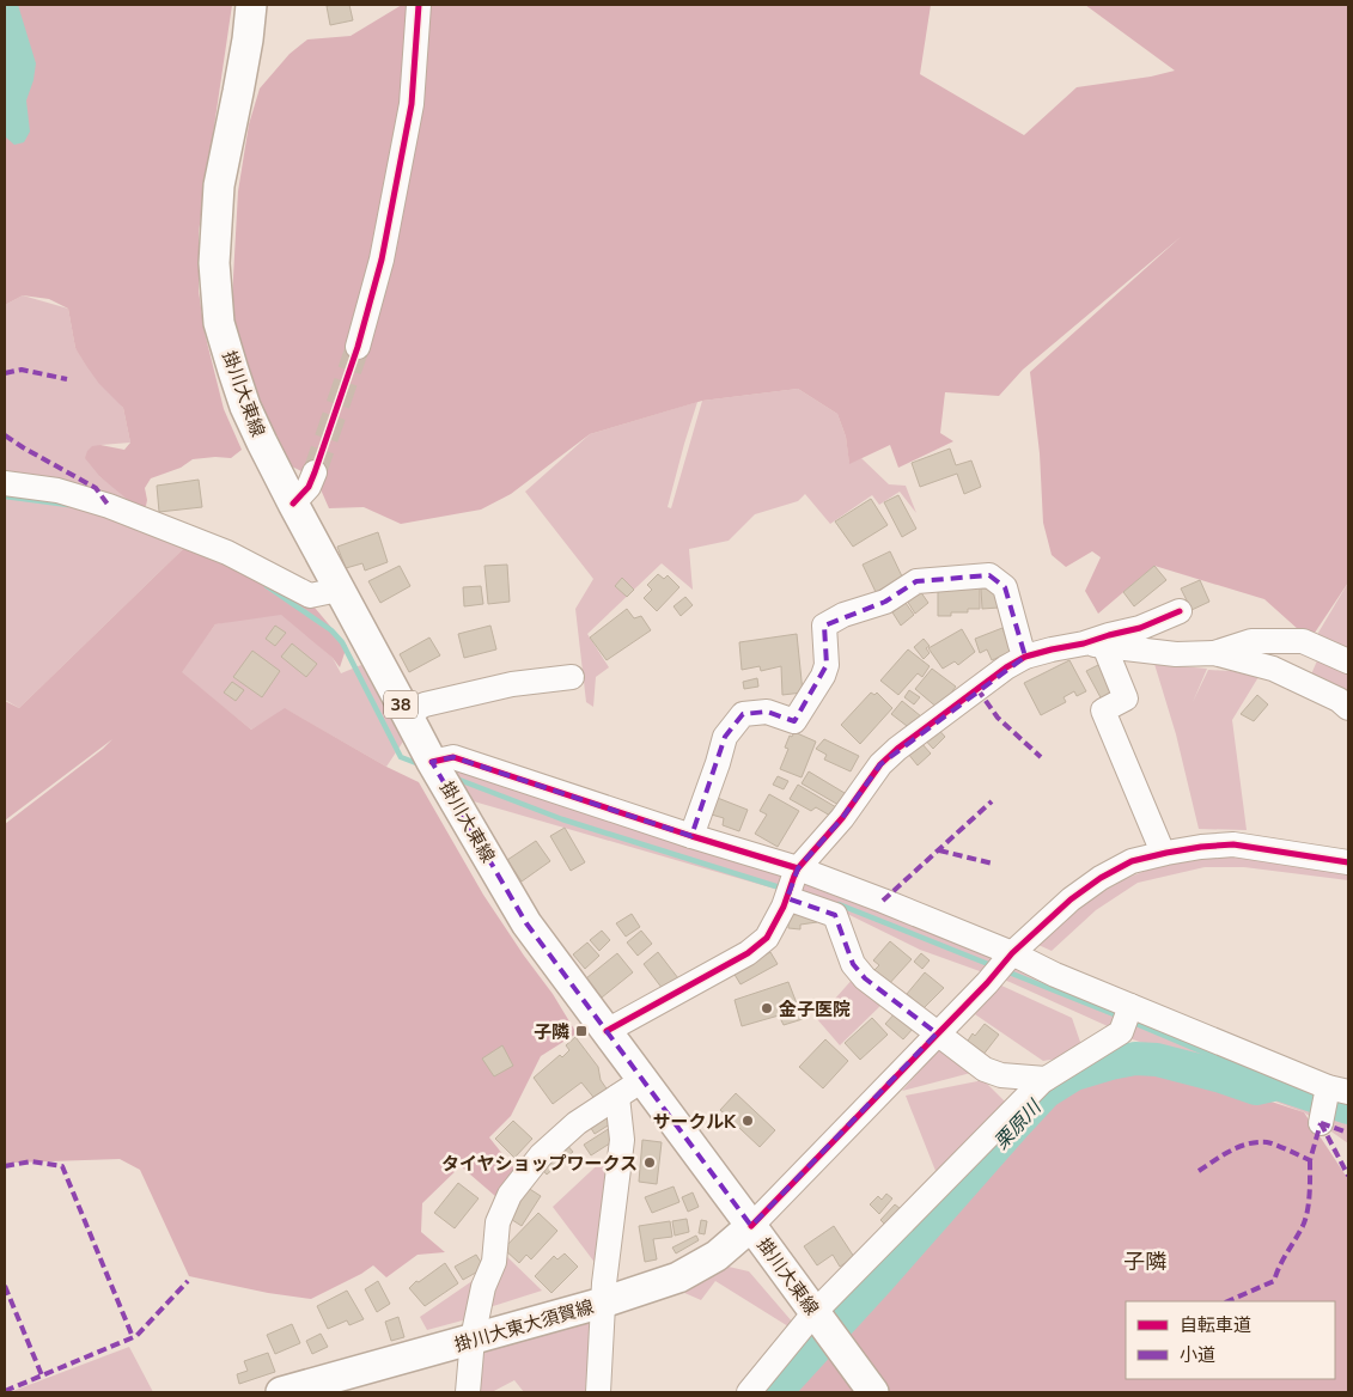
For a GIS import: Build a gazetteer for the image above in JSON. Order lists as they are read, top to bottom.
{
  "streets": {
    "main road": ["掛川大東線", "38", "掛川大東大須賀線"]
  },
  "crossings": [
    ["掛川大東線", "掛川大東大須賀線"]
  ],
  "districts": ["子隣"],
  "water": ["栗原川"],
  "places": {
    "other": ["金子医院", "サークルK", "タイヤショップワークス"],
    "transit": ["子隣"]
  },
  "legend": ["自転車道", "小道"]
}
